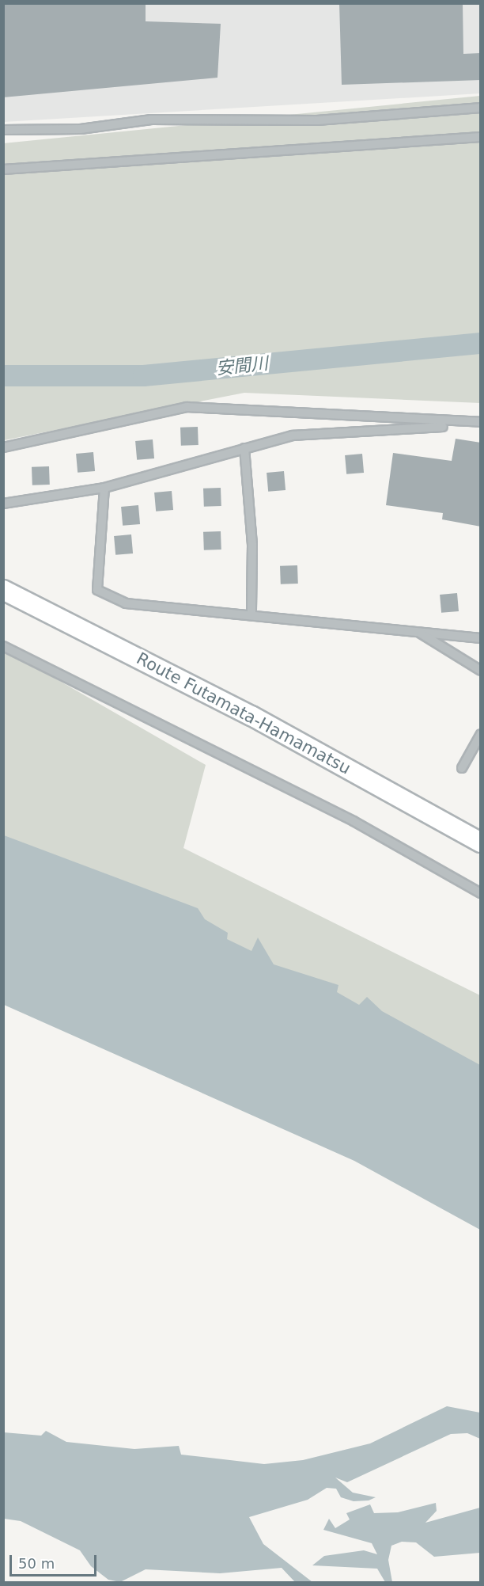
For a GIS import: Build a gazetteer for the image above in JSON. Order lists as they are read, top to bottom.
{
  "streets": {
    "main road": ["Route Futamata-Hamamatsu"]
  },
  "water": ["安間川"],
  "scale_bar": "50 m"
}
